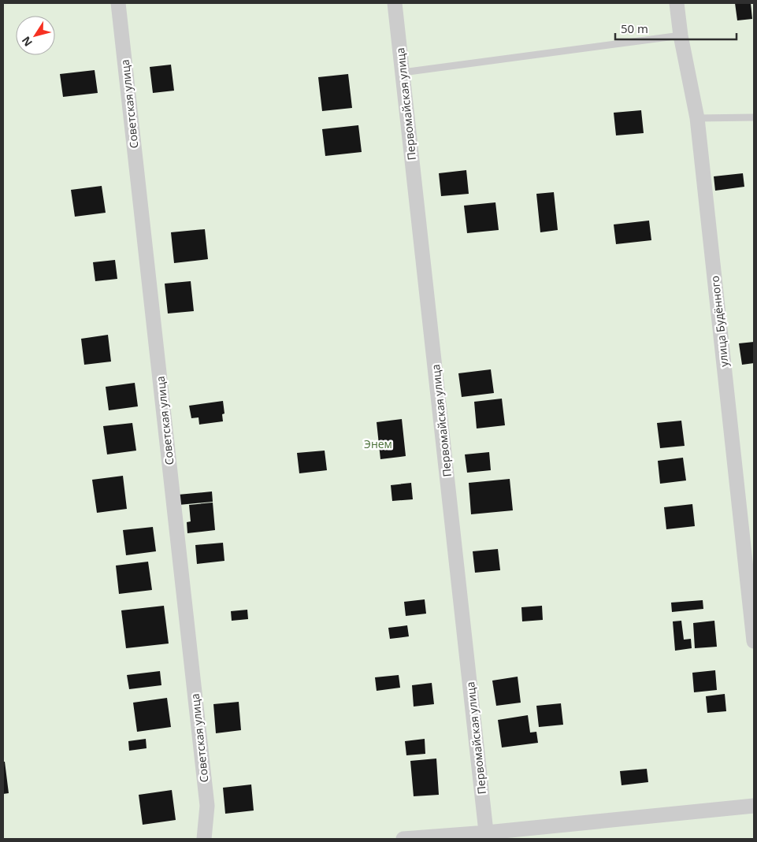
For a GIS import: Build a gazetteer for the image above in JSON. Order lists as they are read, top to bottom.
{
  "streets": {
    "street": ["Советская улица", "Первомайская улица", "улица Будённого"]
  },
  "parks": ["Энем"],
  "scale_bar": "50 m",
  "north": "bottom left"
}
